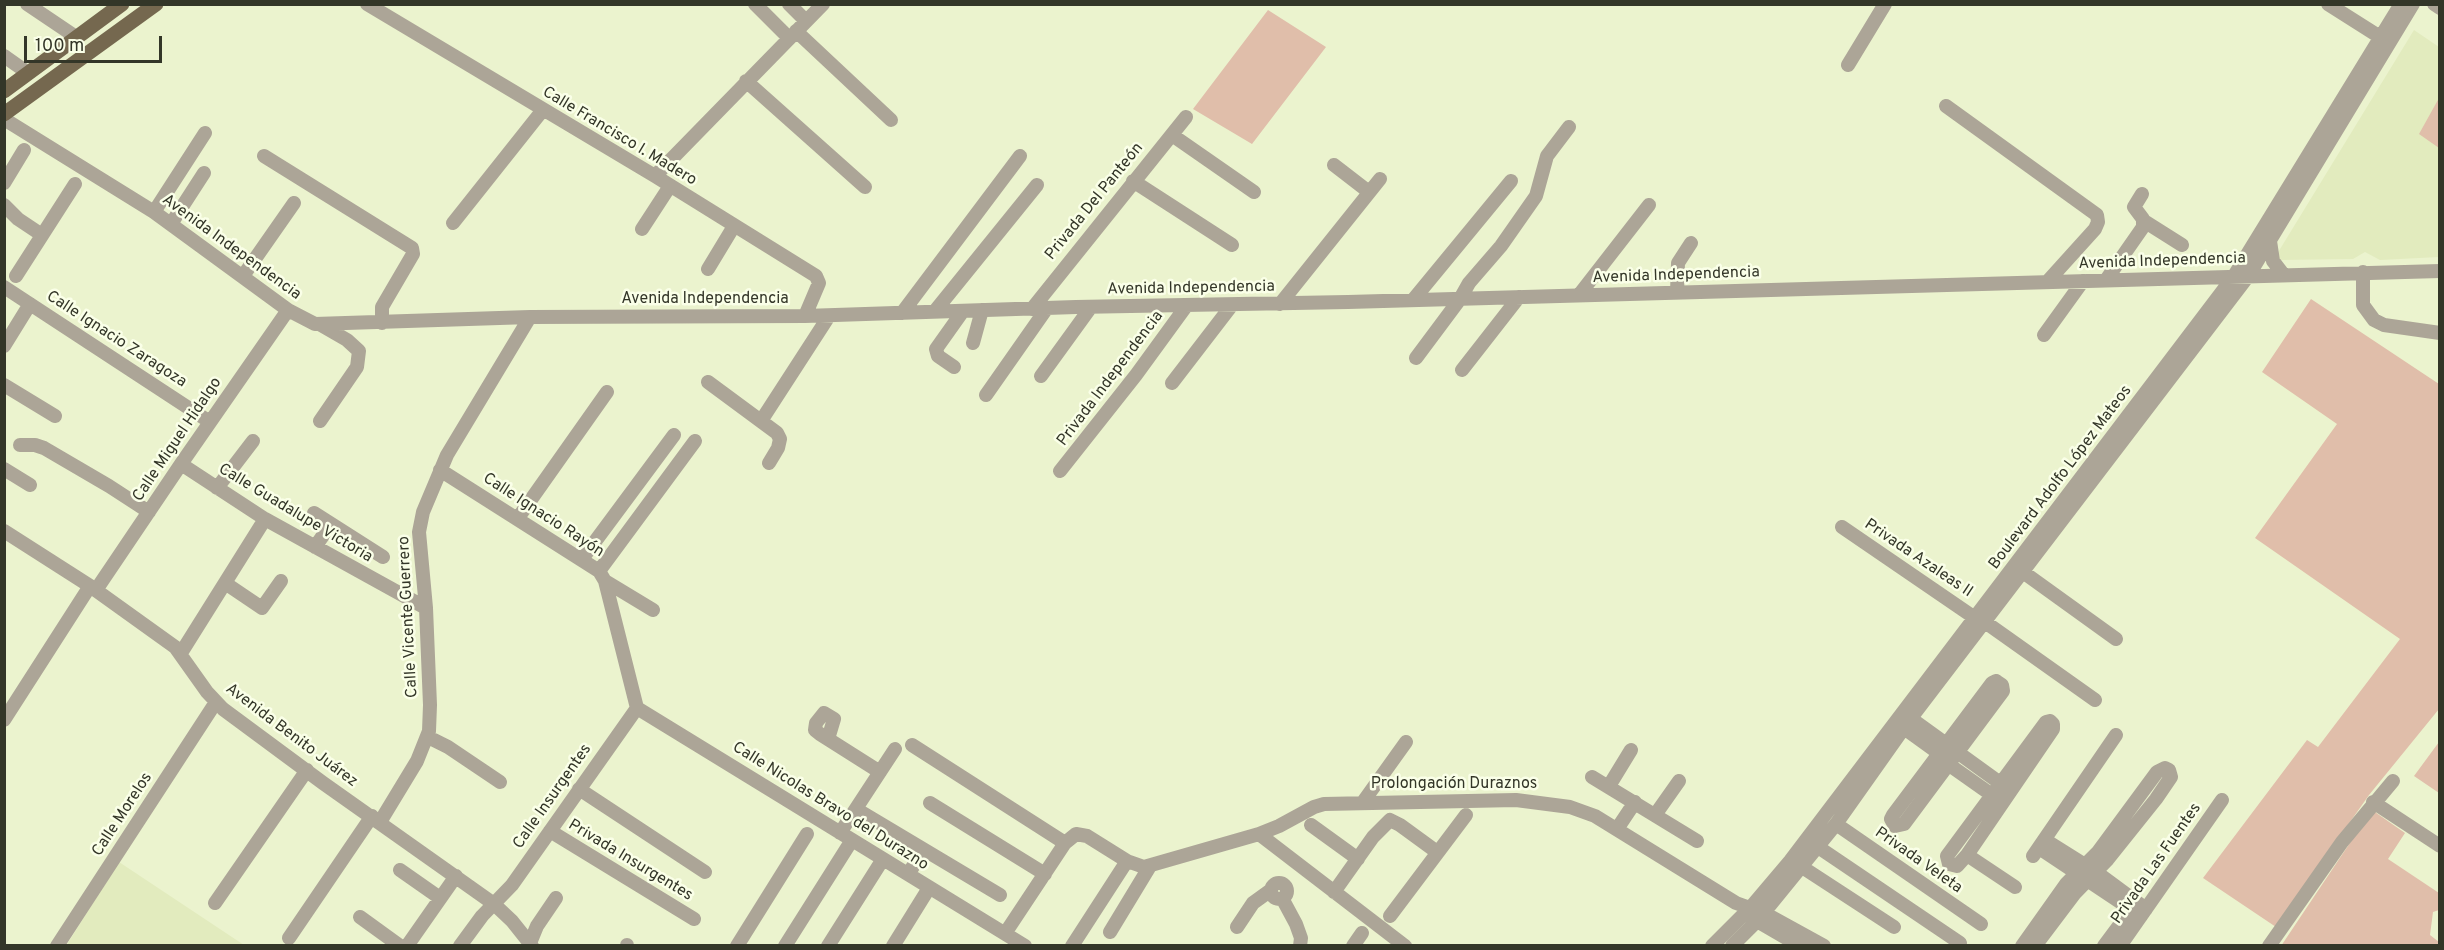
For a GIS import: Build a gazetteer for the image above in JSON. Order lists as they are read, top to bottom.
{
  "streets": {
    "street": [
      "Calle Francisco I. Madero",
      "Privada Del Panteón",
      "Avenida Independencia",
      "Calle Ignacio Zaragoza",
      "Privada Independencia",
      "Calle Miguel Hidalgo",
      "Boulevard Adolfo López Mateos",
      "Calle Guadalupe Victoria",
      "Calle Ignacio Rayón",
      "Privada Azaleas II",
      "Calle Vicente Guerrero",
      "Avenida Benito Juárez",
      "Prolongación Duraznos",
      "Calle Insurgentes",
      "Calle Nicolas Bravo del Durazno",
      "Calle Morelos",
      "Privada Insurgentes",
      "Privada Veleta",
      "Privada Las Fuentes"
    ]
  },
  "crossings": [
    ["Calle Francisco I. Madero", "Avenida Independencia"],
    ["Privada Del Panteón", "Avenida Independencia"],
    ["Avenida Independencia", "Privada Independencia"],
    ["Avenida Independencia", "Calle Miguel Hidalgo"],
    ["Avenida Independencia", "Boulevard Adolfo López Mateos"],
    ["Avenida Independencia", "Calle Vicente Guerrero"],
    ["Calle Ignacio Zaragoza", "Calle Miguel Hidalgo"],
    ["Calle Miguel Hidalgo", "Calle Guadalupe Victoria"],
    ["Calle Miguel Hidalgo", "Avenida Benito Juárez"],
    ["Boulevard Adolfo López Mateos", "Privada Azaleas II"],
    ["Boulevard Adolfo López Mateos", "Prolongación Duraznos"],
    ["Boulevard Adolfo López Mateos", "Privada Veleta"],
    ["Calle Guadalupe Victoria", "Calle Vicente Guerrero"],
    ["Calle Ignacio Rayón", "Calle Vicente Guerrero"],
    ["Calle Ignacio Rayón", "Calle Insurgentes"],
    ["Calle Ignacio Rayón", "Calle Nicolas Bravo del Durazno"],
    ["Calle Vicente Guerrero", "Avenida Benito Juárez"],
    ["Avenida Benito Juárez", "Calle Insurgentes"],
    ["Avenida Benito Juárez", "Calle Morelos"],
    ["Calle Insurgentes", "Calle Nicolas Bravo del Durazno"],
    ["Calle Insurgentes", "Privada Insurgentes"]
  ],
  "scale_bar": "100 m"
}
